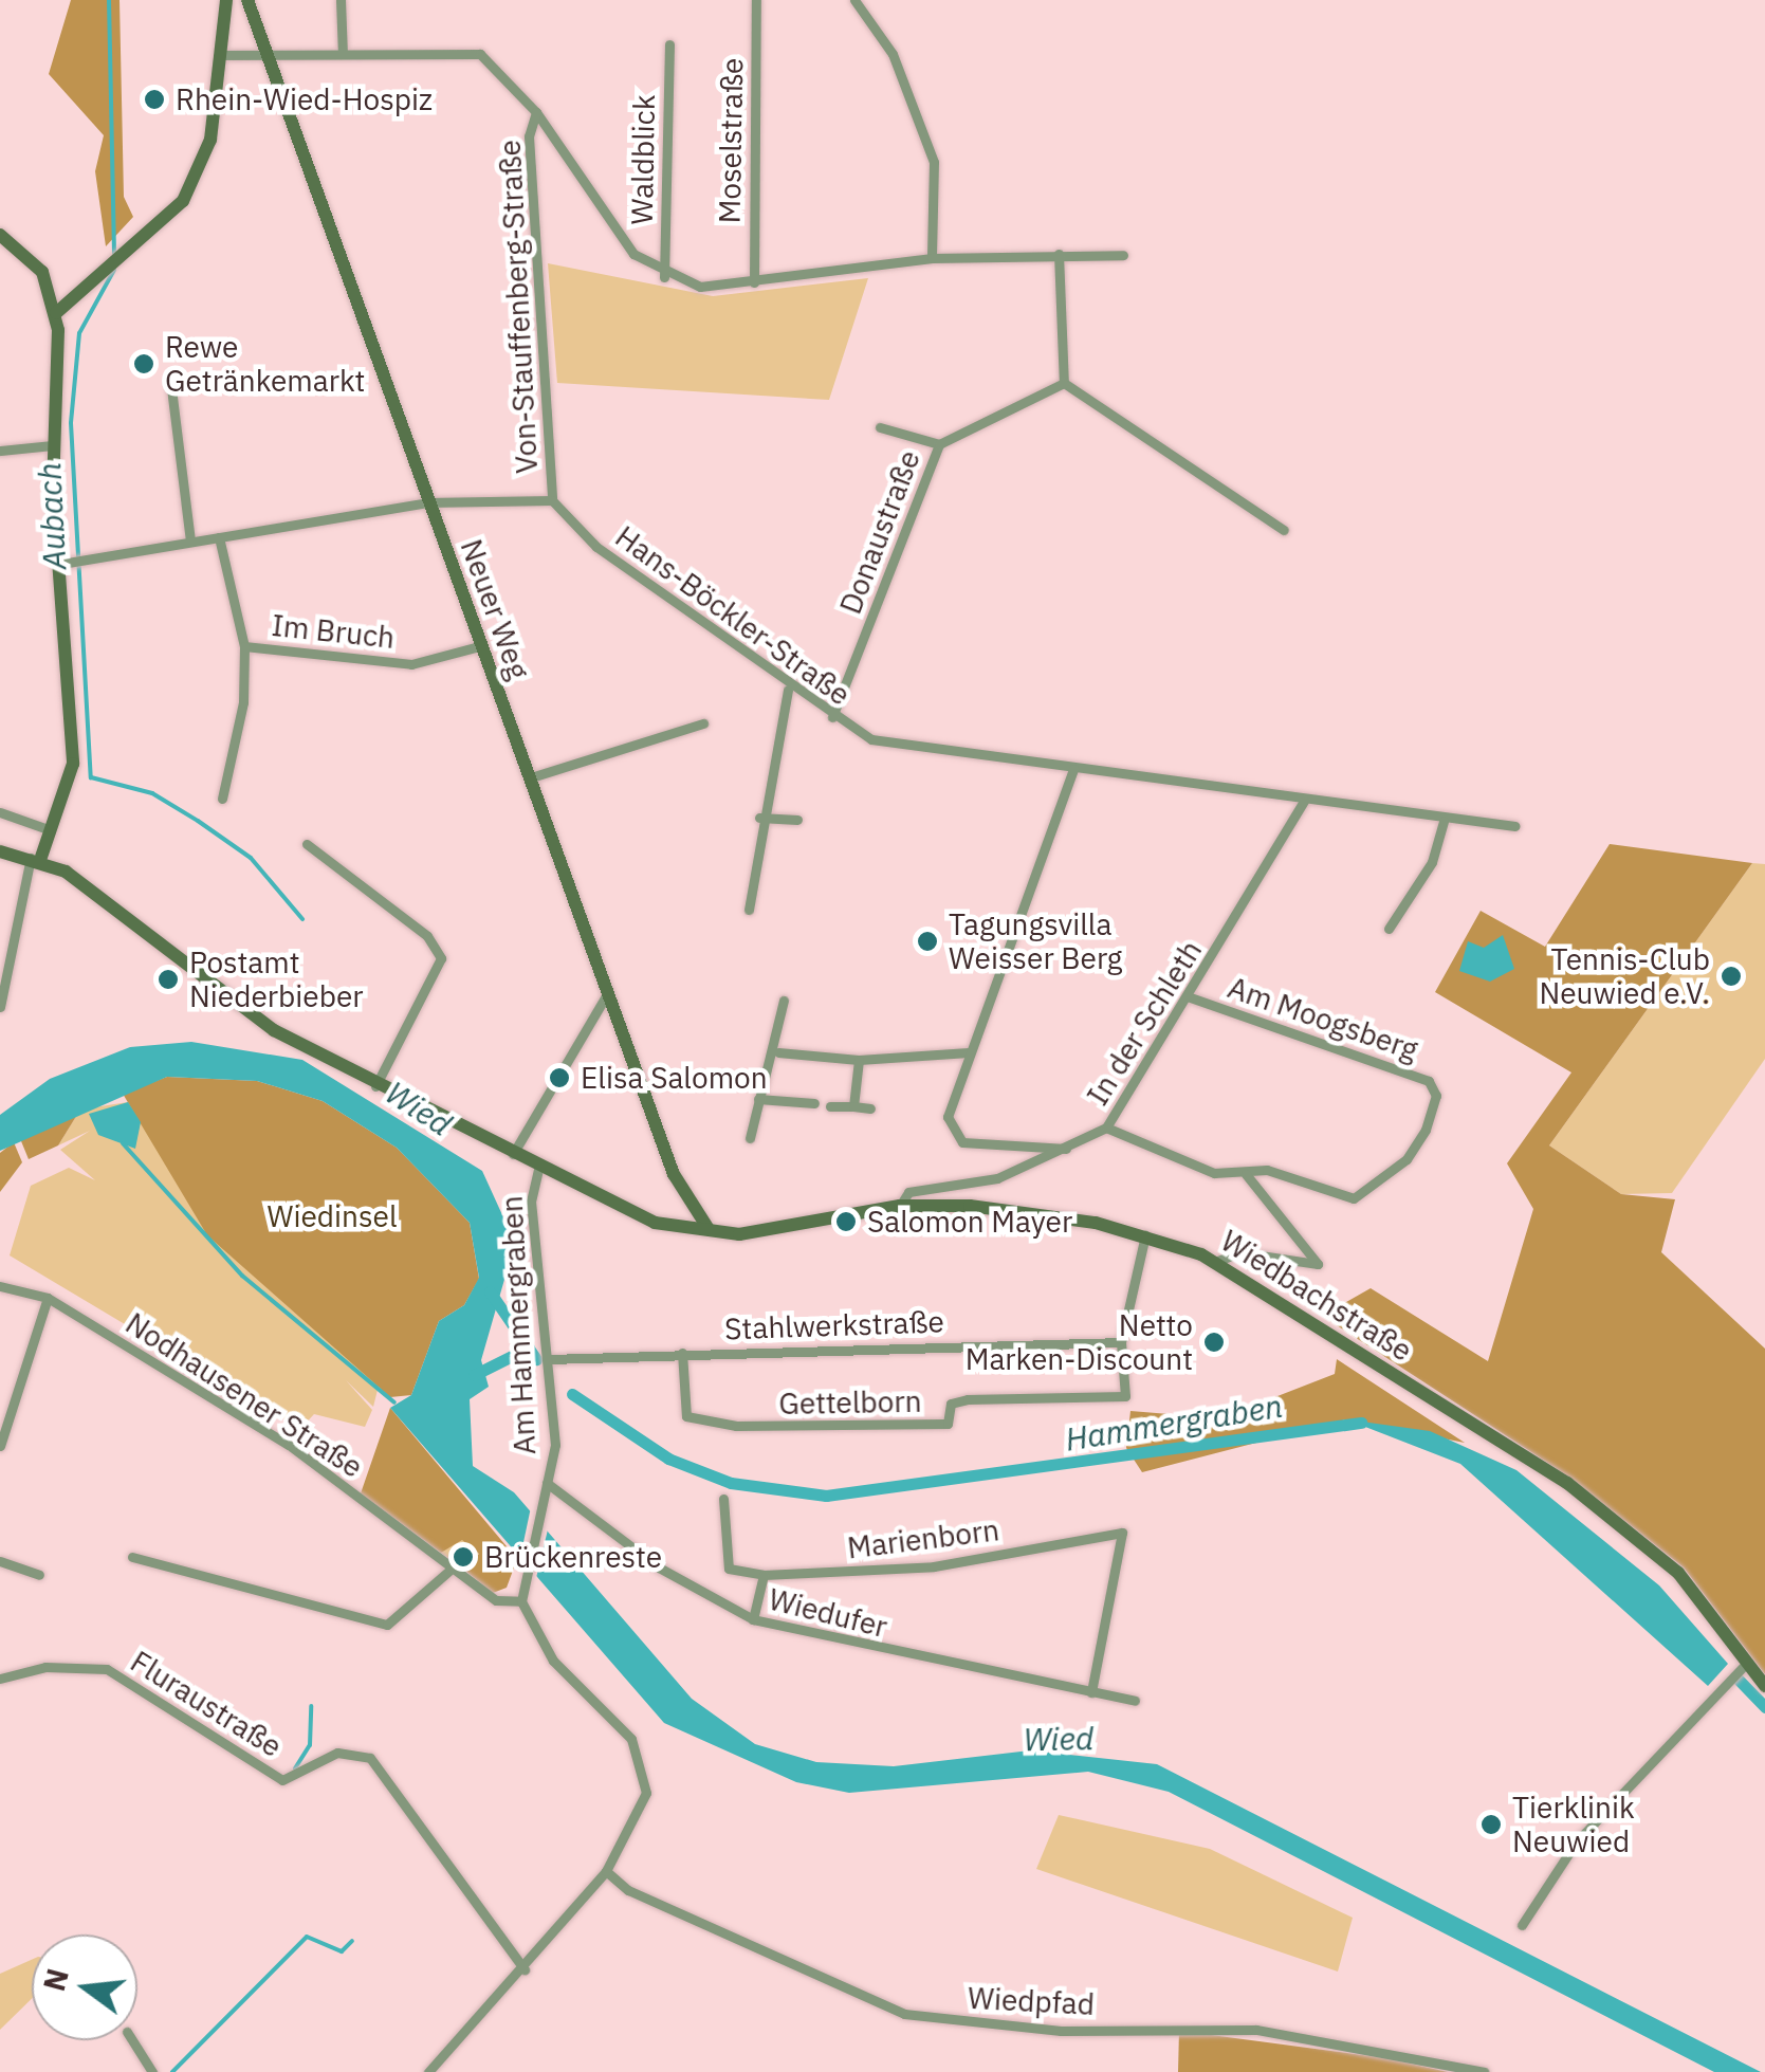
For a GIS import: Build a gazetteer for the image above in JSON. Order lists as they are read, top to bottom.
{
  "streets": {
    "street": [
      "Moselstraße",
      "Waldblick",
      "Von-Stauffenberg-Straße",
      "Donaustraße",
      "Neuer Weg",
      "Hans-Böckler-Straße",
      "Im Bruch",
      "Am Moogsberg",
      "In der Schleth",
      "Wiedbachstraße",
      "Am Hammergraben",
      "Stahlwerkstraße",
      "Nodhausener Straße",
      "Gettelborn",
      "Marienborn",
      "Wiedufer",
      "Fluraustraße",
      "Wiedpfad"
    ]
  },
  "crossings": [
    ["Von-Stauffenberg-Straße", "Hans-Böckler-Straße"],
    ["Donaustraße", "Hans-Böckler-Straße"],
    ["Neuer Weg", "Im Bruch"],
    ["Neuer Weg", "Wiedbachstraße"],
    ["Neuer Weg", "Am Hammergraben"],
    ["Hans-Böckler-Straße", "In der Schleth"],
    ["Am Moogsberg", "In der Schleth"],
    ["In der Schleth", "Wiedbachstraße"],
    ["Wiedbachstraße", "Am Hammergraben"],
    ["Am Hammergraben", "Stahlwerkstraße"],
    ["Am Hammergraben", "Nodhausener Straße"],
    ["Am Hammergraben", "Wiedufer"],
    ["Stahlwerkstraße", "Gettelborn"],
    ["Marienborn", "Wiedufer"]
  ],
  "water": ["Aubach", "Wied", "Hammergraben"],
  "parks": ["Wiedinsel"],
  "places": [
    "Rhein-Wied-Hospiz",
    "Rewe Getränkemarkt",
    "Tagungsvilla Weisser Berg",
    "Tennis-Club Neuwied e.V.",
    "Postamt Niederbieber",
    "Elisa Salomon",
    "Salomon Mayer",
    "Netto Marken-Discount",
    "Brückenreste",
    "Tierklinik Neuwied"
  ],
  "north": "left"
}
